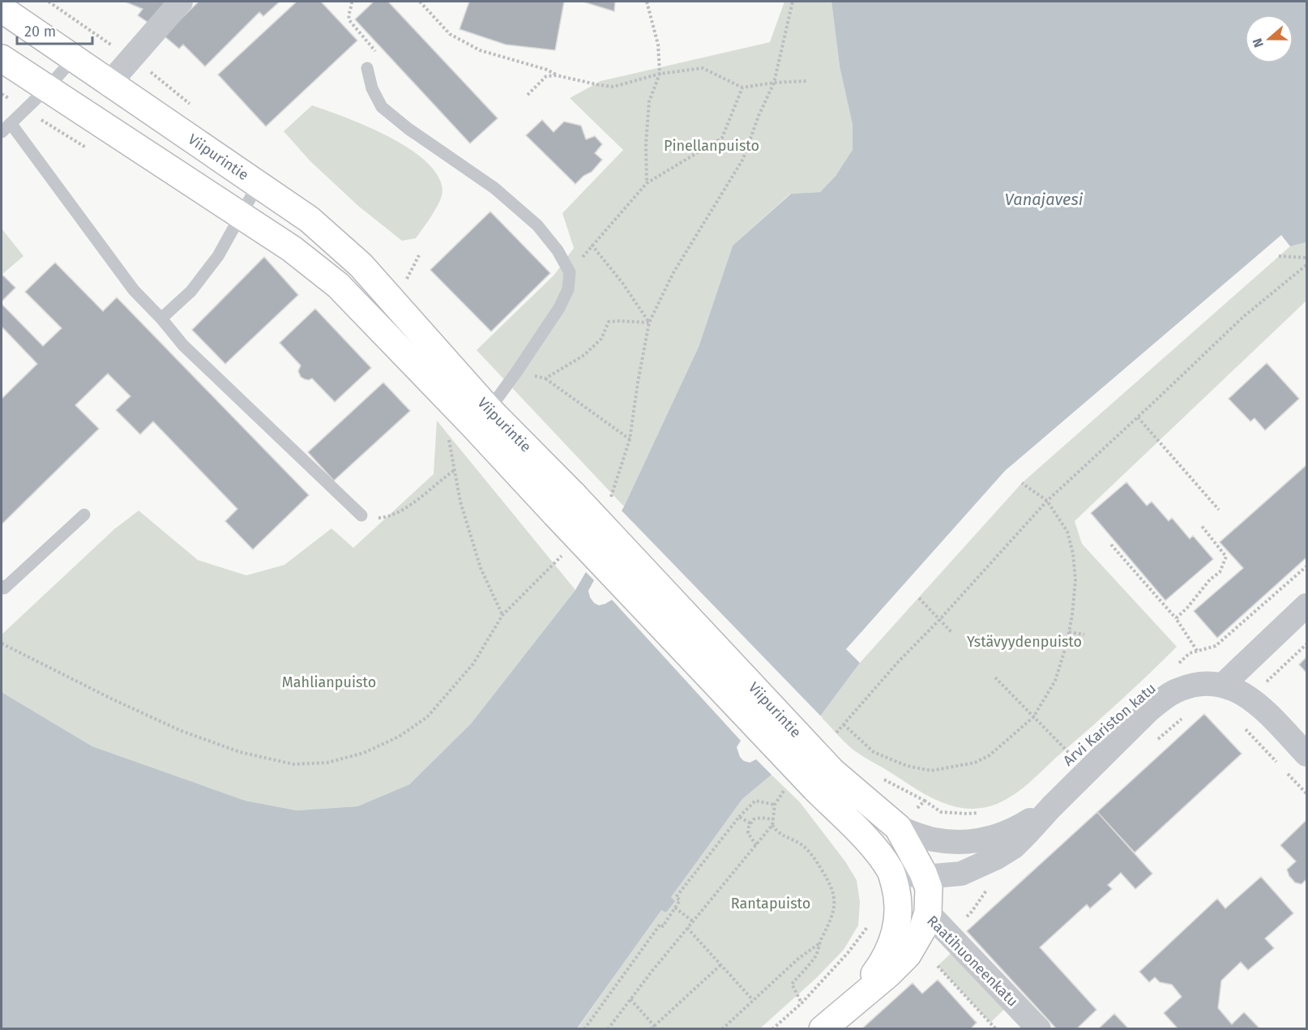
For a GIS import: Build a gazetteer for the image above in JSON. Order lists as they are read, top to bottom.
{
  "streets": {
    "main road": ["Viipurintie", "Arvi Kariston katu"],
    "street": ["Raatihuoneenkatu"]
  },
  "crossings": [
    ["Viipurintie", "Arvi Kariston katu"],
    ["Viipurintie", "Raatihuoneenkatu"],
    ["Arvi Kariston katu", "Raatihuoneenkatu"]
  ],
  "water": ["Vanajavesi"],
  "parks": [
    "Pinellanpuisto",
    "Ystävyydenpuisto",
    "Mahlianpuisto",
    "Rantapuisto"
  ],
  "scale_bar": "20 m",
  "north": "left"
}
